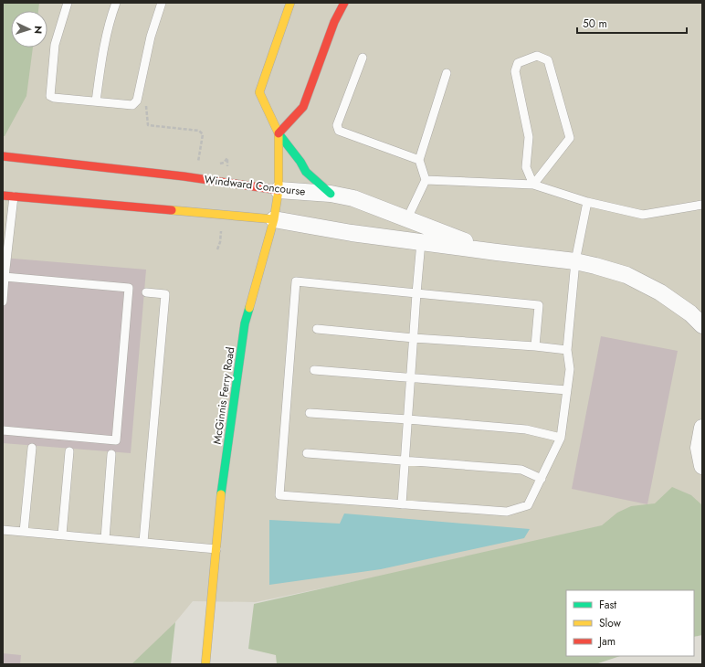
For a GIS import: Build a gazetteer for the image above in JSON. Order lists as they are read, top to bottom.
{
  "streets": {
    "main road": ["Windward Concourse", "McGinnis Ferry Road"]
  },
  "crossings": [
    ["Windward Concourse", "McGinnis Ferry Road"]
  ],
  "legend": ["Fast", "Slow", "Jam"],
  "scale_bar": "50 m",
  "north": "right"
}
